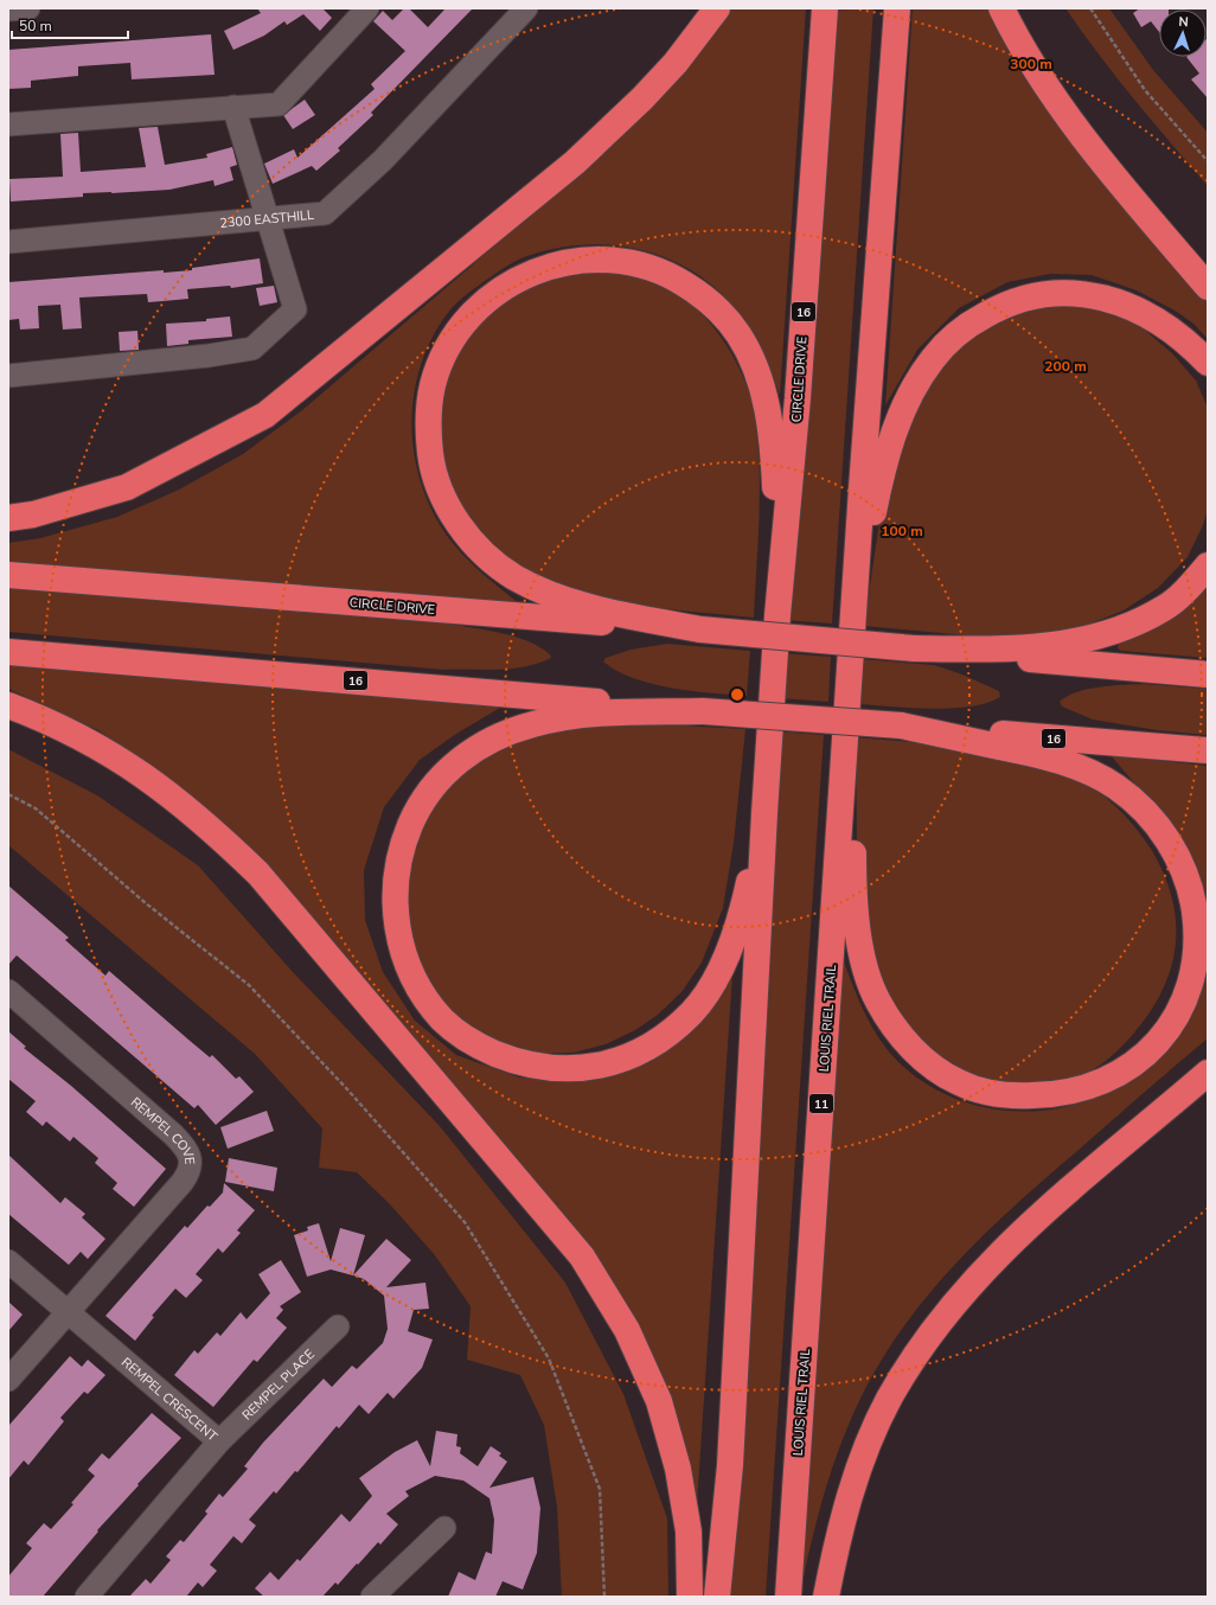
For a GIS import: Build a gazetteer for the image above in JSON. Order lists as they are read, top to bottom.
{
  "streets": {
    "highway": [
      "16",
      "CIRCLE DRIVE",
      "LOUIS RIEL TRAIL",
      "11"
    ],
    "street": [
      "2300 EASTHILL",
      "REMPEL COVE",
      "REMPEL PLACE",
      "REMPEL CRESCENT"
    ]
  },
  "crossings": [
    ["REMPEL COVE", "REMPEL CRESCENT"],
    ["REMPEL PLACE", "REMPEL CRESCENT"]
  ],
  "scale_bar": "50 m",
  "north": "top",
  "rings": ["300 m", "200 m", "100 m"]
}
